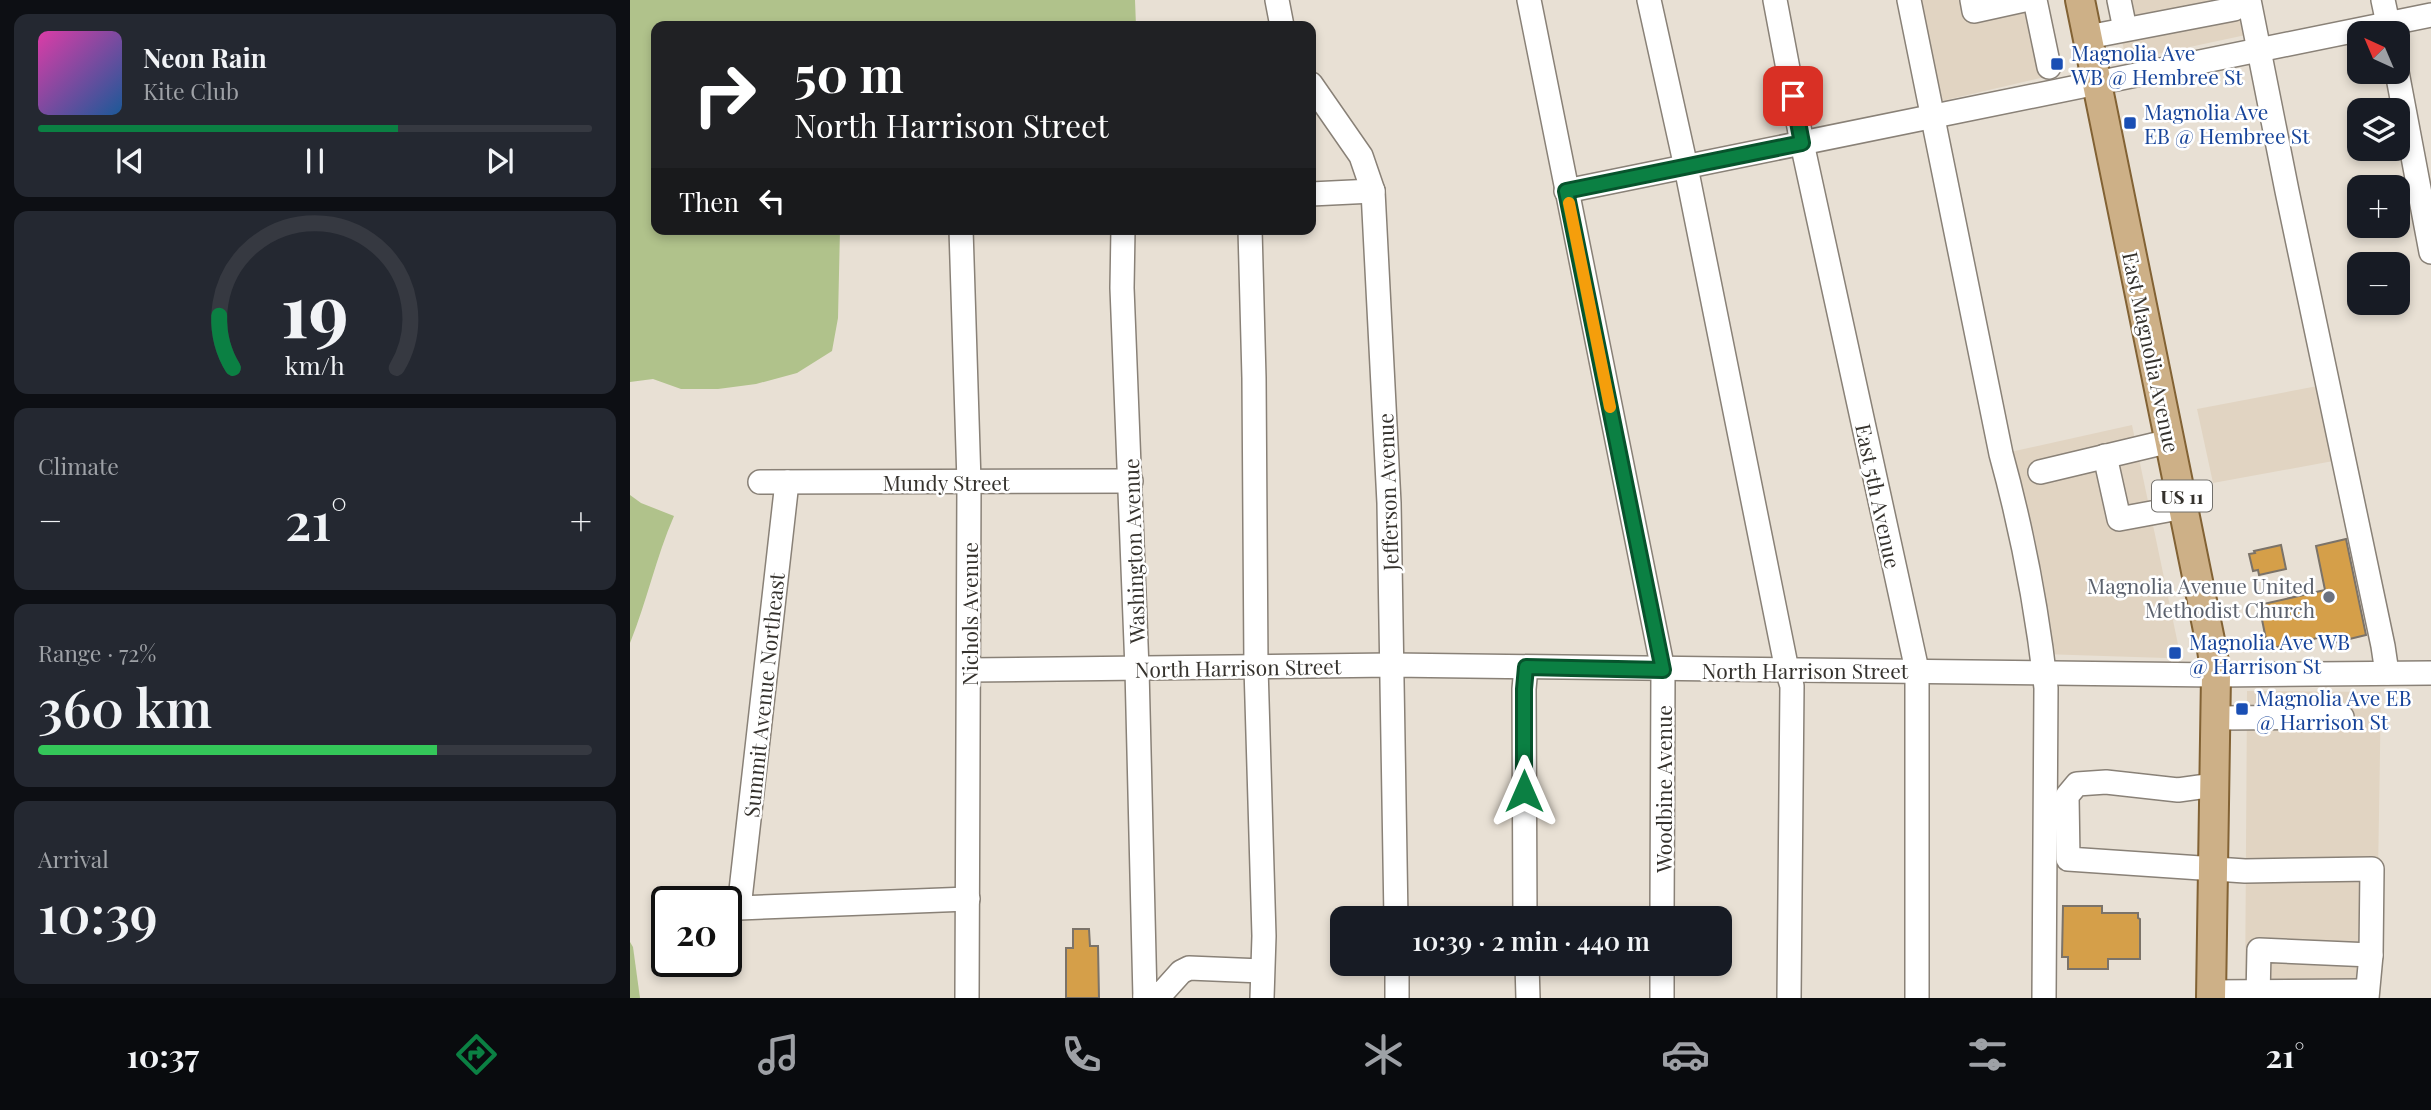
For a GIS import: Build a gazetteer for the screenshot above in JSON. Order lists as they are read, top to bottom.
{
  "streets": {
    "main road": ["East Magnolia Avenue", "US 11"],
    "street": [
      "Mundy Street",
      "Jefferson Avenue",
      "East 5th Avenue",
      "Washington Avenue",
      "Nichols Avenue",
      "North Harrison Street",
      "Summit Avenue Northeast",
      "Woodbine Avenue"
    ]
  },
  "crossings": [
    ["East Magnolia Avenue", "North Harrison Street"],
    ["Mundy Street", "Washington Avenue"],
    ["Mundy Street", "Nichols Avenue"],
    ["Mundy Street", "Summit Avenue Northeast"],
    ["Jefferson Avenue", "North Harrison Street"],
    ["East 5th Avenue", "North Harrison Street"],
    ["Washington Avenue", "North Harrison Street"],
    ["Nichols Avenue", "North Harrison Street"],
    ["Nichols Avenue", "Summit Avenue Northeast"],
    ["North Harrison Street", "Woodbine Avenue"]
  ],
  "places": {
    "transit": [
      "Magnolia Ave WB @ Hembree St",
      "Magnolia Ave EB @ Hembree St",
      "Magnolia Ave WB @ Harrison St",
      "Magnolia Ave EB @ Harrison St"
    ],
    "other": ["Magnolia Avenue United Methodist Church"]
  },
  "north": "top left",
  "page": {
    "map_buttons": ["+", "−"],
    "turn": ["50 m", "North Harrison Street"],
    "song": ["Neon Rain", "Kite Club"],
    "then": "Then",
    "tile": [
      "Climate",
      ["Range · 72%", "360 km"],
      ["Arrival", "10:39"]
    ],
    "heat": ["−", "21°", "+"],
    "limit": "20",
    "trip": "10:39 · 2 min · 440 m",
    "tabs": ["10:37", "21°"],
    "gauge": ["19", "km/h"]
  }
}
